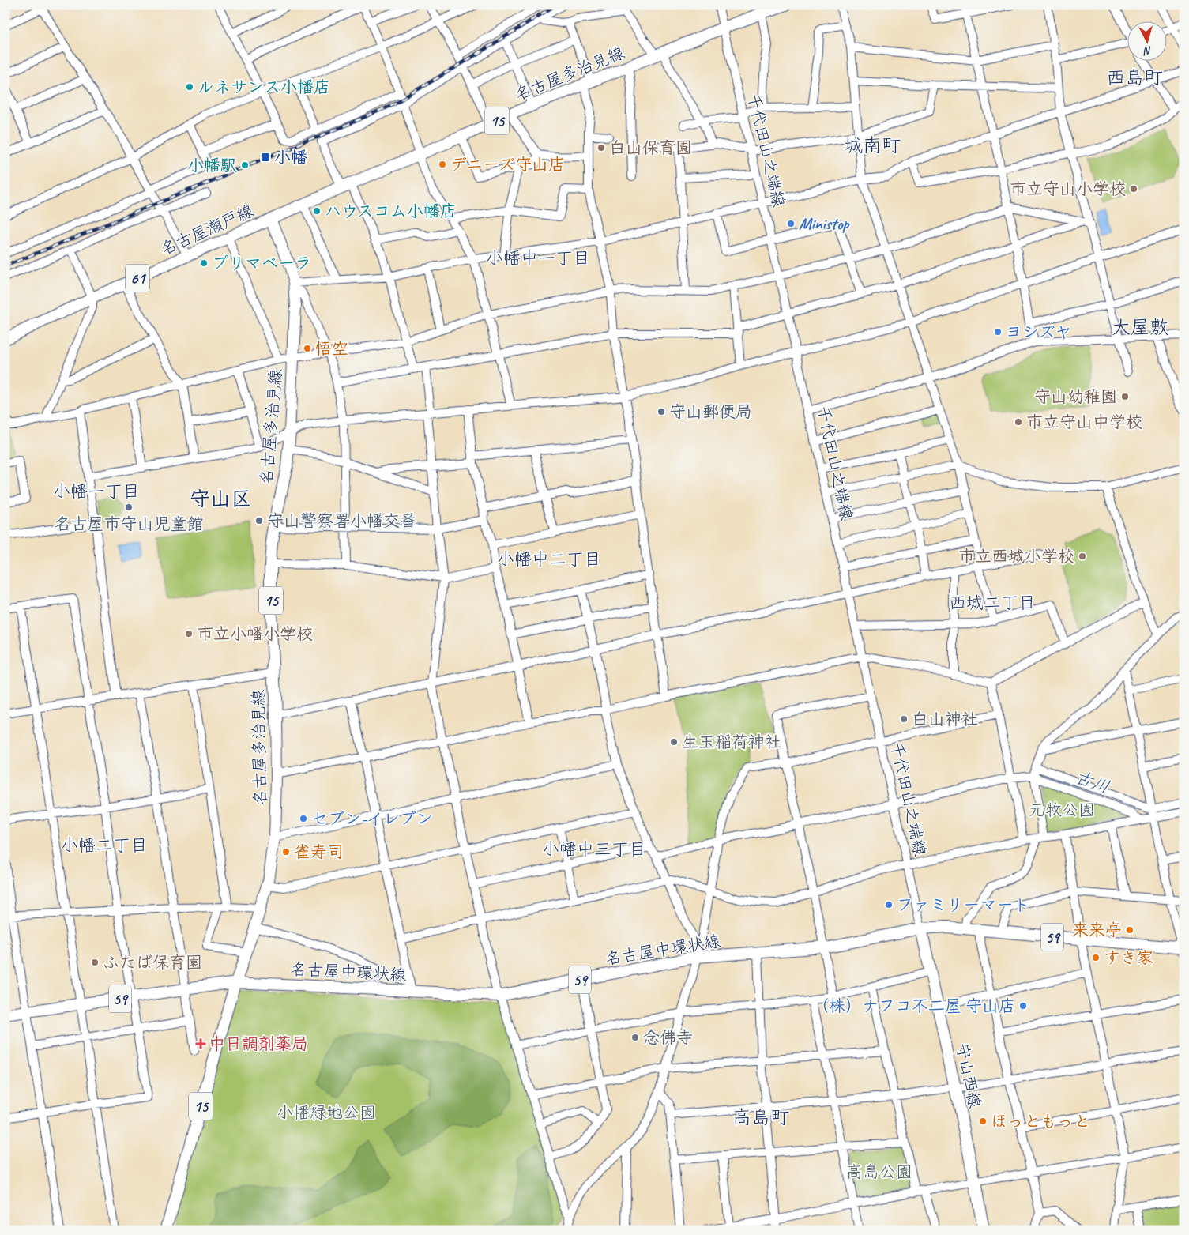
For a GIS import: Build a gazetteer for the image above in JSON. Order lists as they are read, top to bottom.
{
  "streets": {
    "main road": [
      "名古屋多治見線",
      "15",
      "名古屋瀬戸線",
      "61",
      "59",
      "名古屋中環状線",
      "守山西線"
    ],
    "street": ["千代田山之端線"]
  },
  "crossings": [
    ["名古屋多治見線", "千代田山之端線"],
    ["名古屋多治見線", "名古屋瀬戸線"],
    ["名古屋多治見線", "名古屋中環状線"],
    ["千代田山之端線", "名古屋中環状線"],
    ["千代田山之端線", "守山西線"],
    ["名古屋中環状線", "守山西線"]
  ],
  "districts": [
    "西島町",
    "城南町",
    "小幡中一丁目",
    "大屋敷",
    "小幡一丁目",
    "守山区",
    "小幡中二丁目",
    "西城二丁目",
    "小幡二丁目",
    "小幡中三丁目",
    "高島町"
  ],
  "water": ["古川"],
  "parks": ["元牧公園", "小幡緑地公園", "高島公園"],
  "places": {
    "other": [
      "ルネサンス小幡店",
      "白山保育園",
      "デニーズ守山店",
      "小幡駅",
      "市立守山小学校",
      "ハウスコム小幡店",
      "Ministop",
      "プリマベーラ",
      "ヨシズヤ",
      "悟空",
      "守山幼稚園",
      "守山郵便局",
      "市立守山中学校",
      "名古屋市守山児童館",
      "守山警察署小幡交番",
      "市立西城小学校",
      "市立小幡小学校",
      "白山神社",
      "生玉稲荷神社",
      "セブン-イレブン",
      "雀寿司",
      "ファミリーマート",
      "来来亭",
      "すき家",
      "ふたば保育園",
      "（株）ナフコ不二屋 守山店",
      "念佛寺",
      "ほっともっと"
    ],
    "transit": ["小幡"],
    "health": ["中日調剤薬局"]
  },
  "north": "bottom"
}
